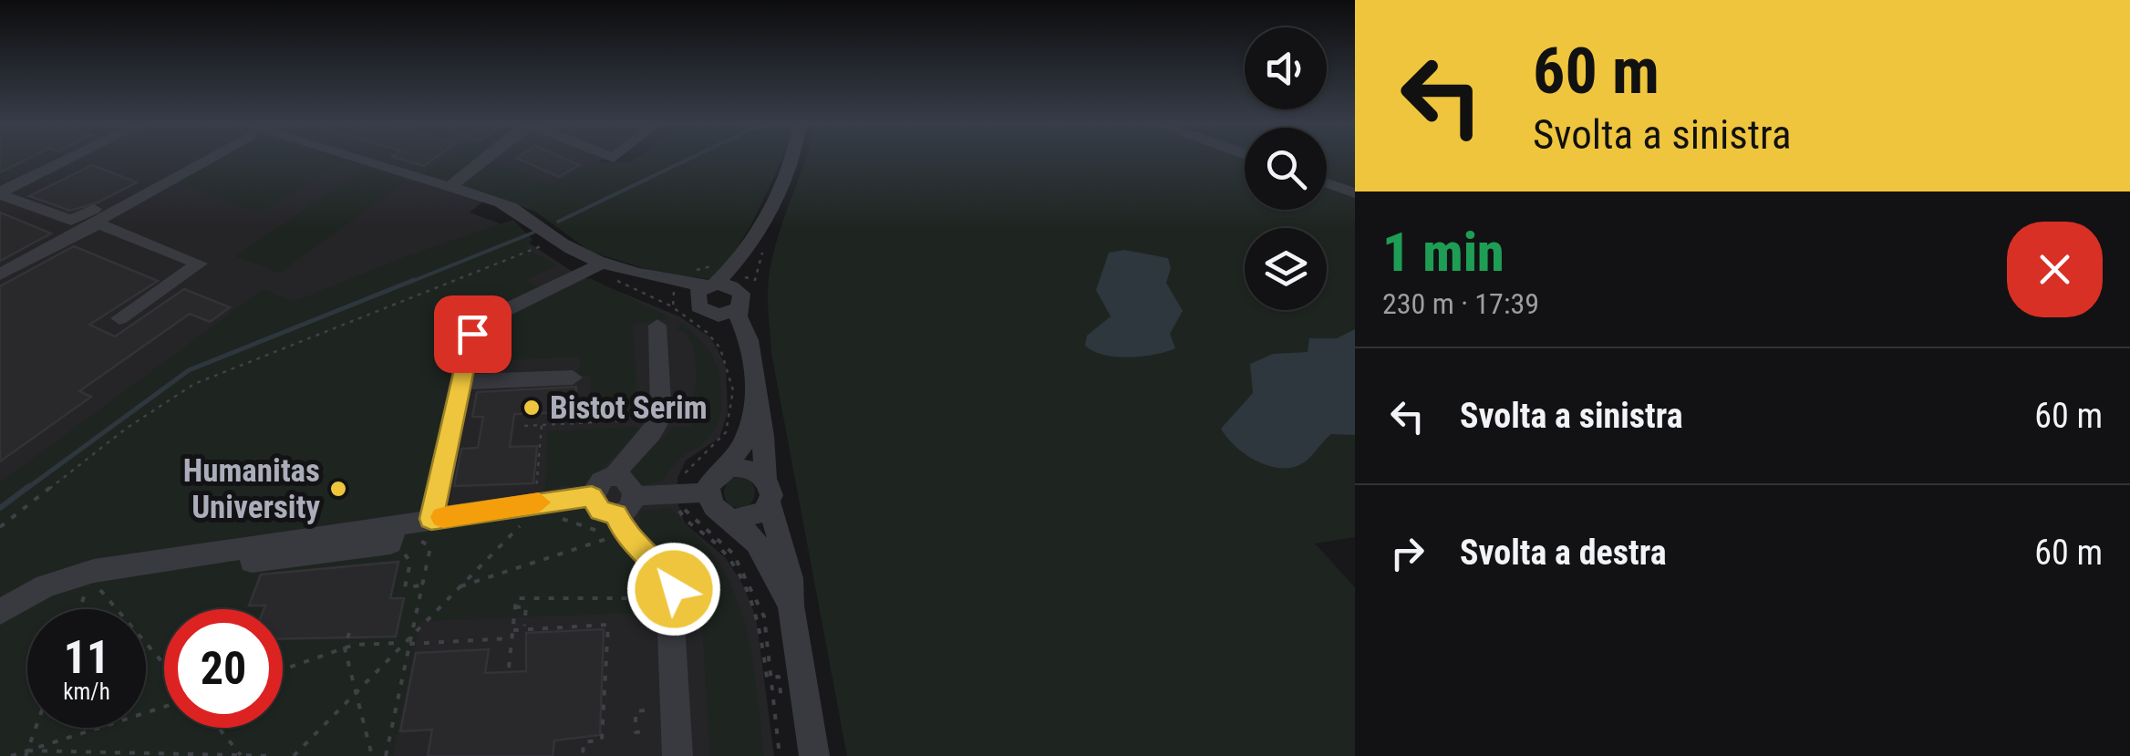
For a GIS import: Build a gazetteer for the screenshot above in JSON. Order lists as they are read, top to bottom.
{
  "places": ["Bistot Serim", "Humanitas University"],
  "page": {
    "turn": ["60 m", "Svolta a sinistra"],
    "heading": ["1 min", "230 m · 17:39"],
    "list": [
      {
        "name": "Svolta a sinistra",
        "value": "60 m"
      },
      {
        "name": "Svolta a destra",
        "value": "60 m"
      }
    ],
    "speed": "11 km/h",
    "limit": "20"
  }
}
